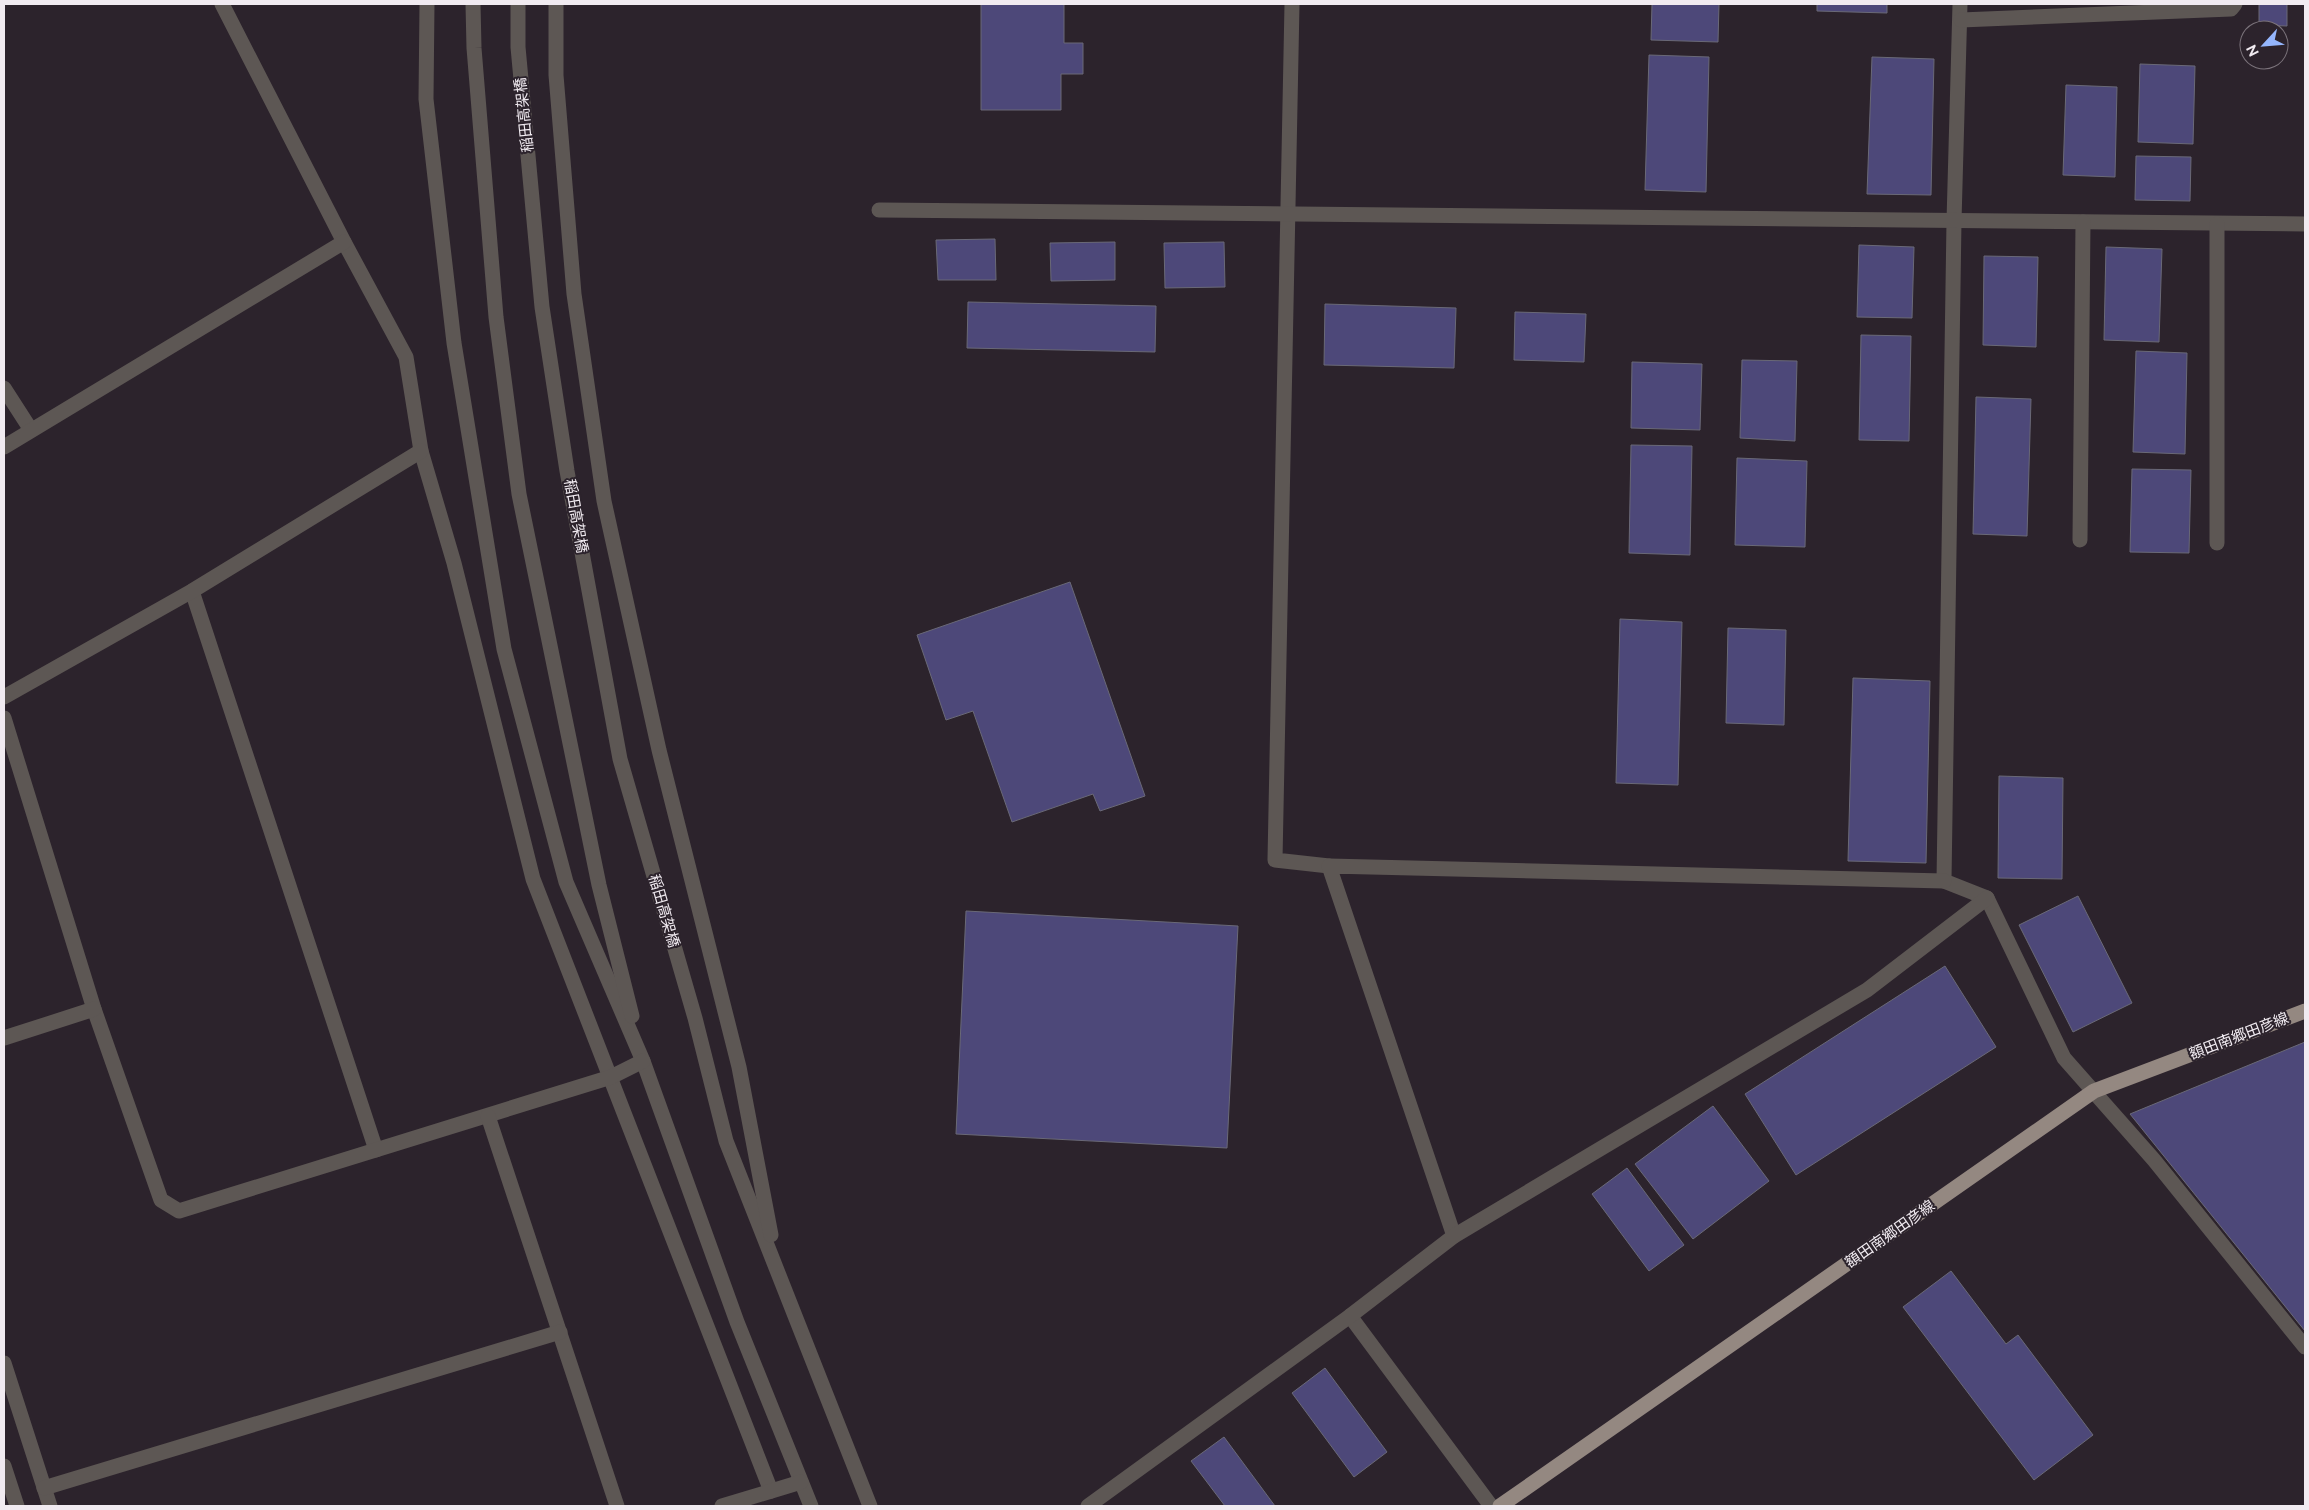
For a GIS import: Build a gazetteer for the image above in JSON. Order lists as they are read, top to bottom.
{
  "streets": {
    "main road": ["額田南郷田彦線"],
    "street": ["稲田高架橋"]
  },
  "north": "bottom left"
}
